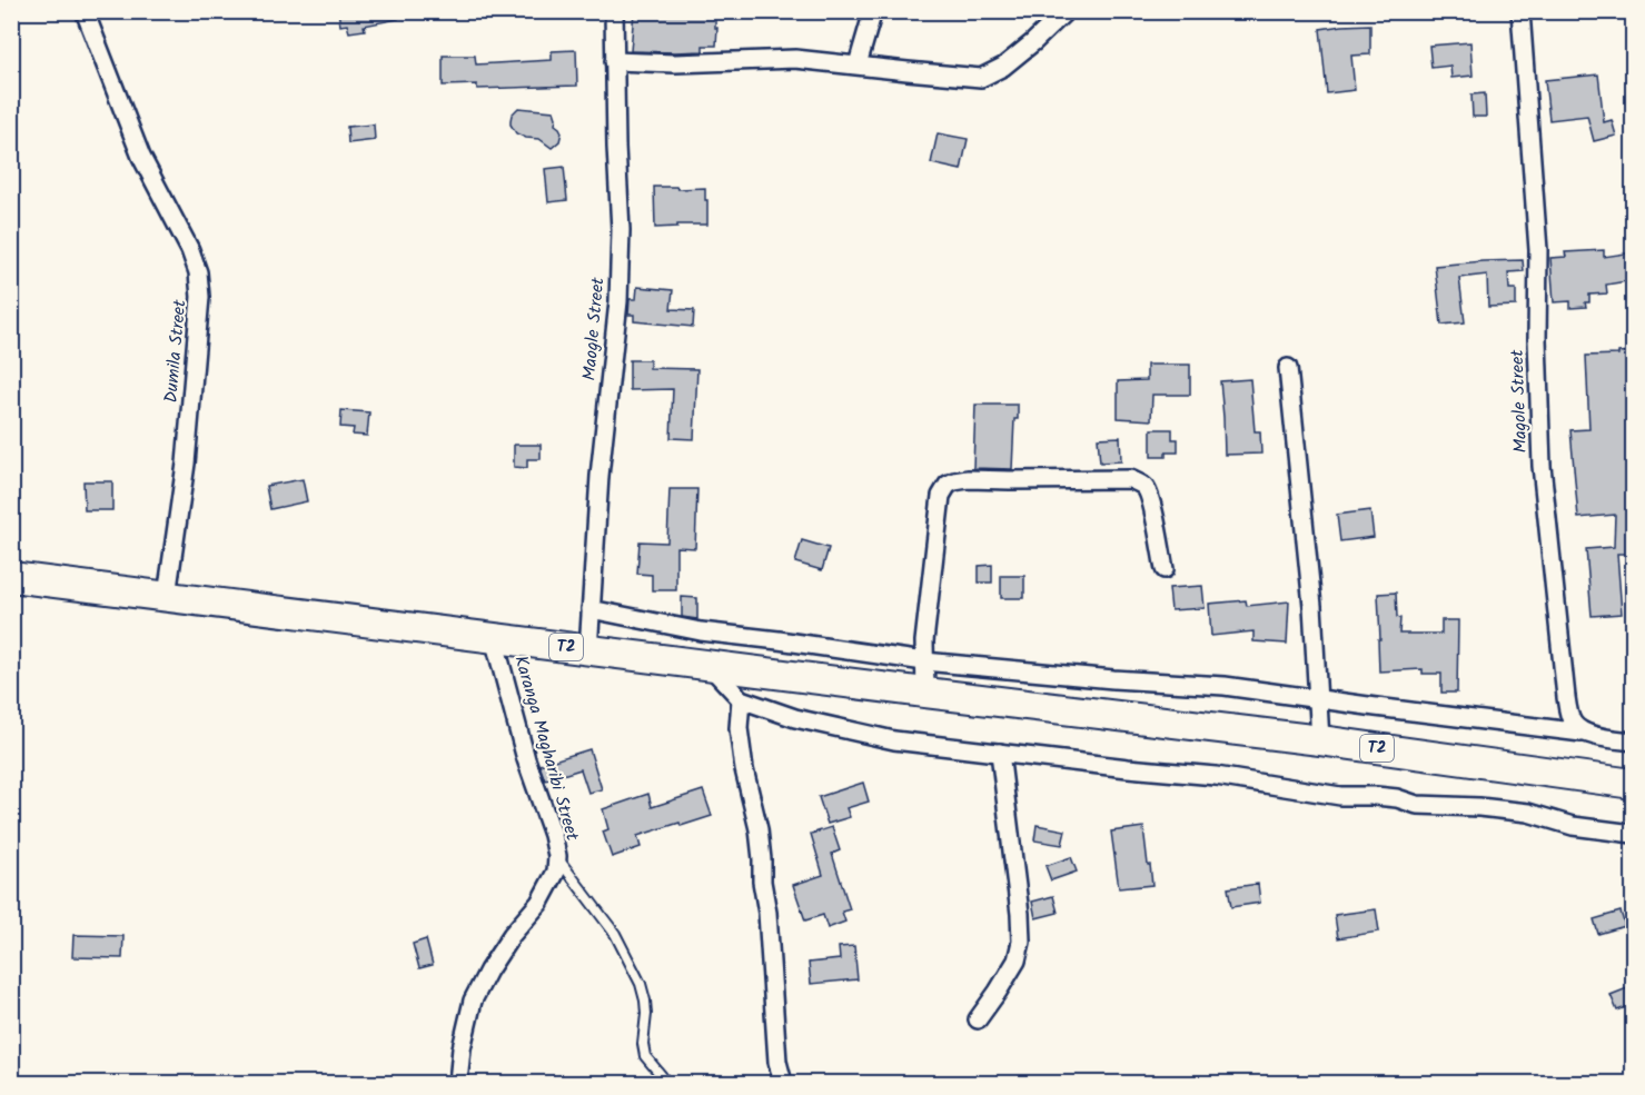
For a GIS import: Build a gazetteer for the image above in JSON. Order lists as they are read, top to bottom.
{
  "streets": {
    "highway": ["T2"],
    "street": [
      "Maogle Street",
      "Dumila Street",
      "Magole Street",
      "Karanga Magharibi Street"
    ]
  },
  "crossings": [
    ["Maogle Street", "T2"],
    ["Dumila Street", "T2"],
    ["T2", "Karanga Magharibi Street"]
  ]
}
